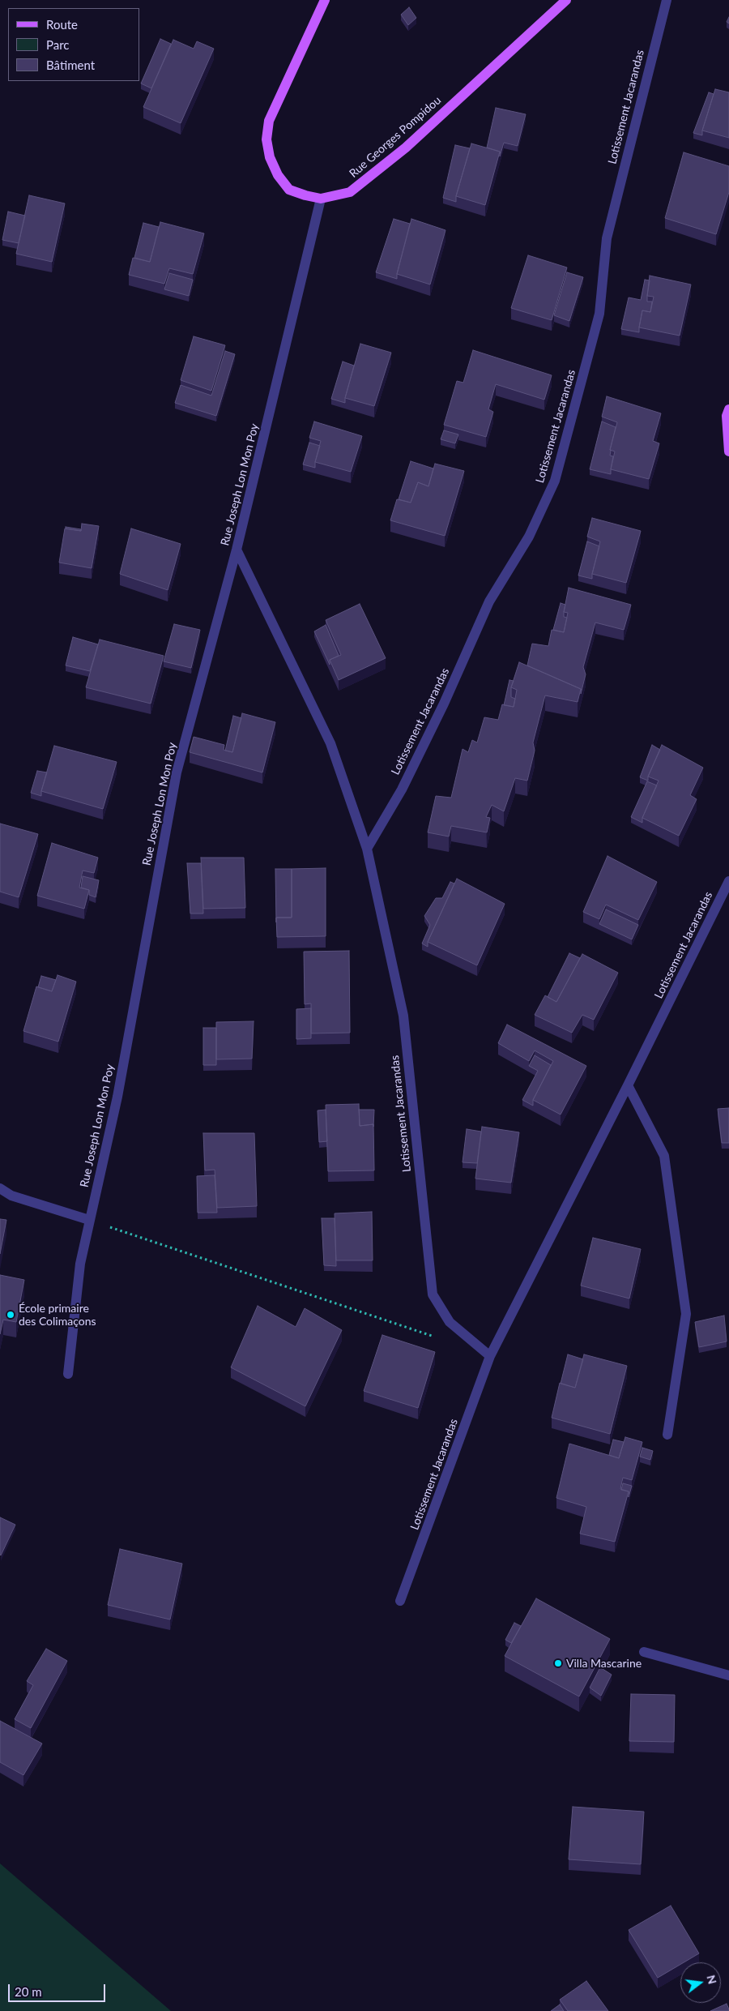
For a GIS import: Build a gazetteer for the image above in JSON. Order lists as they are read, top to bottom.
{
  "streets": {
    "main road": ["Rue Georges Pompidou"],
    "street": ["Lotissement Jacarandas", "Rue Joseph Lon Mon Poy"]
  },
  "crossings": [
    ["Lotissement Jacarandas", "Rue Joseph Lon Mon Poy"],
    ["Rue Georges Pompidou", "Rue Joseph Lon Mon Poy"]
  ],
  "places": ["École primaire des Colimaçons", "Villa Mascarine"],
  "legend": ["Route", "Parc", "Bâtiment"],
  "scale_bar": "20 m",
  "north": "right"
}
